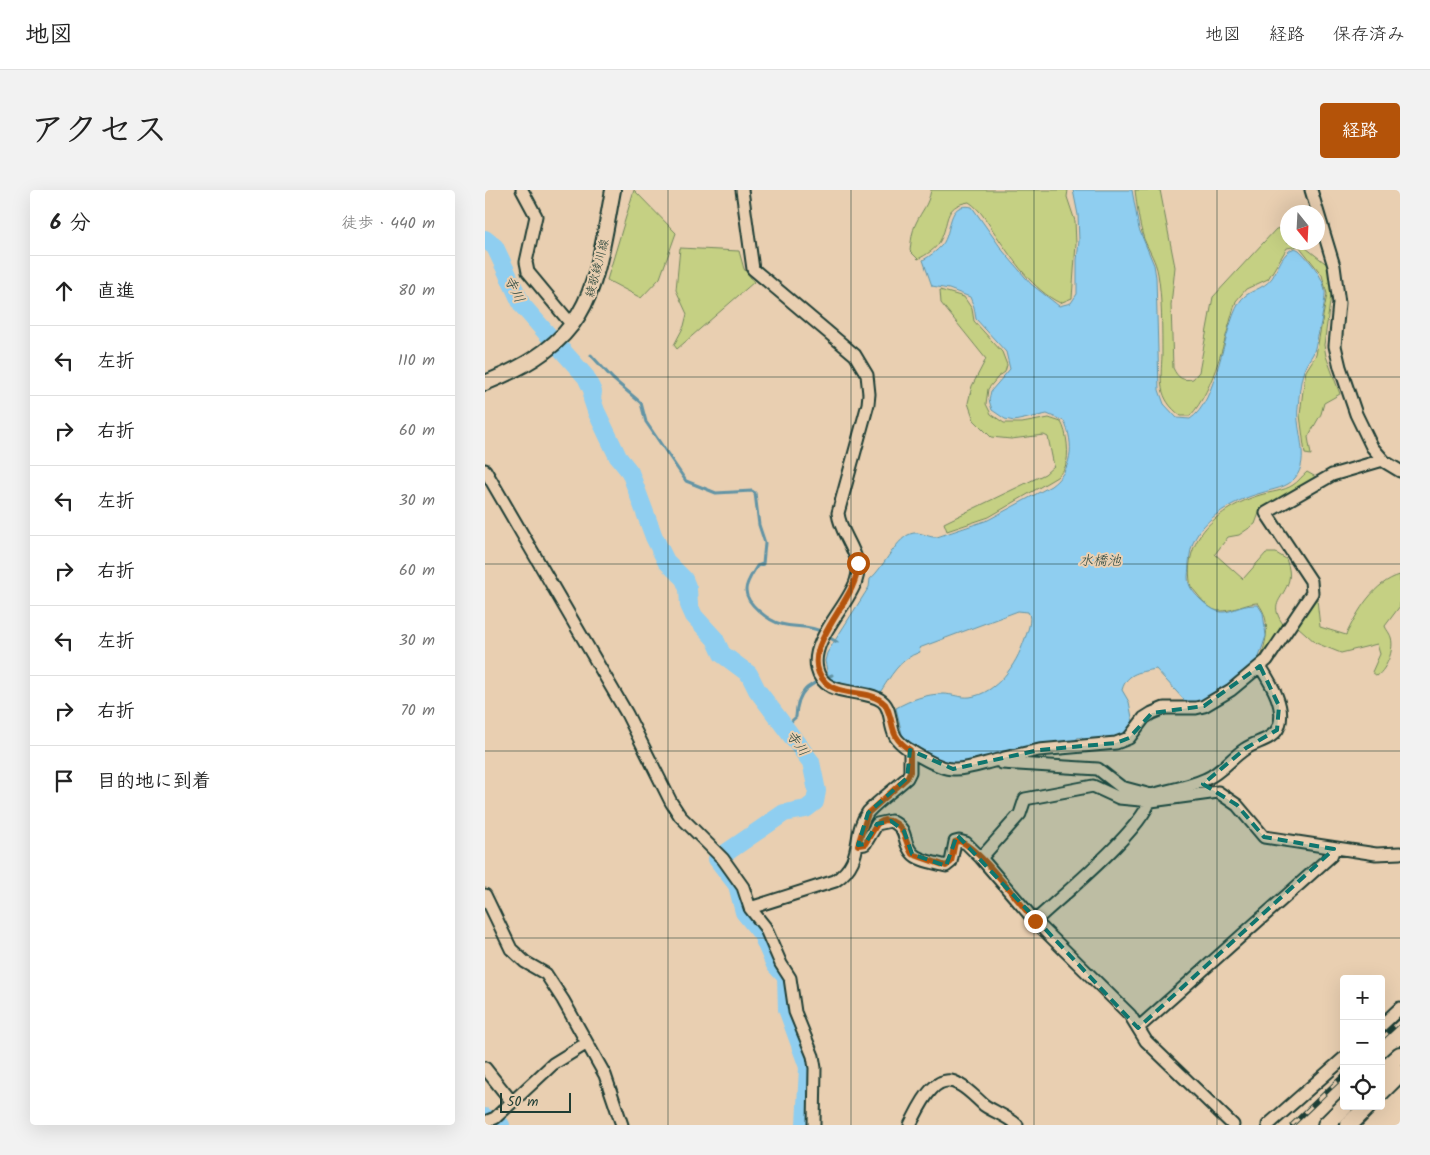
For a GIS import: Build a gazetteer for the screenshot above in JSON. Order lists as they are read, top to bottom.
{
  "streets": {
    "main road": ["綾歌綾川線"]
  },
  "water": ["寺川", "水橋池"],
  "scale_bar": "50 m",
  "north": "bottom",
  "page": {
    "header": "地図",
    "nav": ["地図", "経路", "保存済み"],
    "title": "アクセス",
    "buttons": "経路",
    "heading": ["6 分", "徒歩 · 440 m"],
    "list": [
      ["直進", "80 m"],
      ["左折", "110 m"],
      ["右折", "60 m"],
      ["左折", "30 m"],
      ["右折", "60 m"],
      ["左折", "30 m"],
      ["右折", "70 m"],
      "目的地に到着"
    ],
    "map_buttons": ["+", "−"],
    "scale": "50 m"
  }
}
